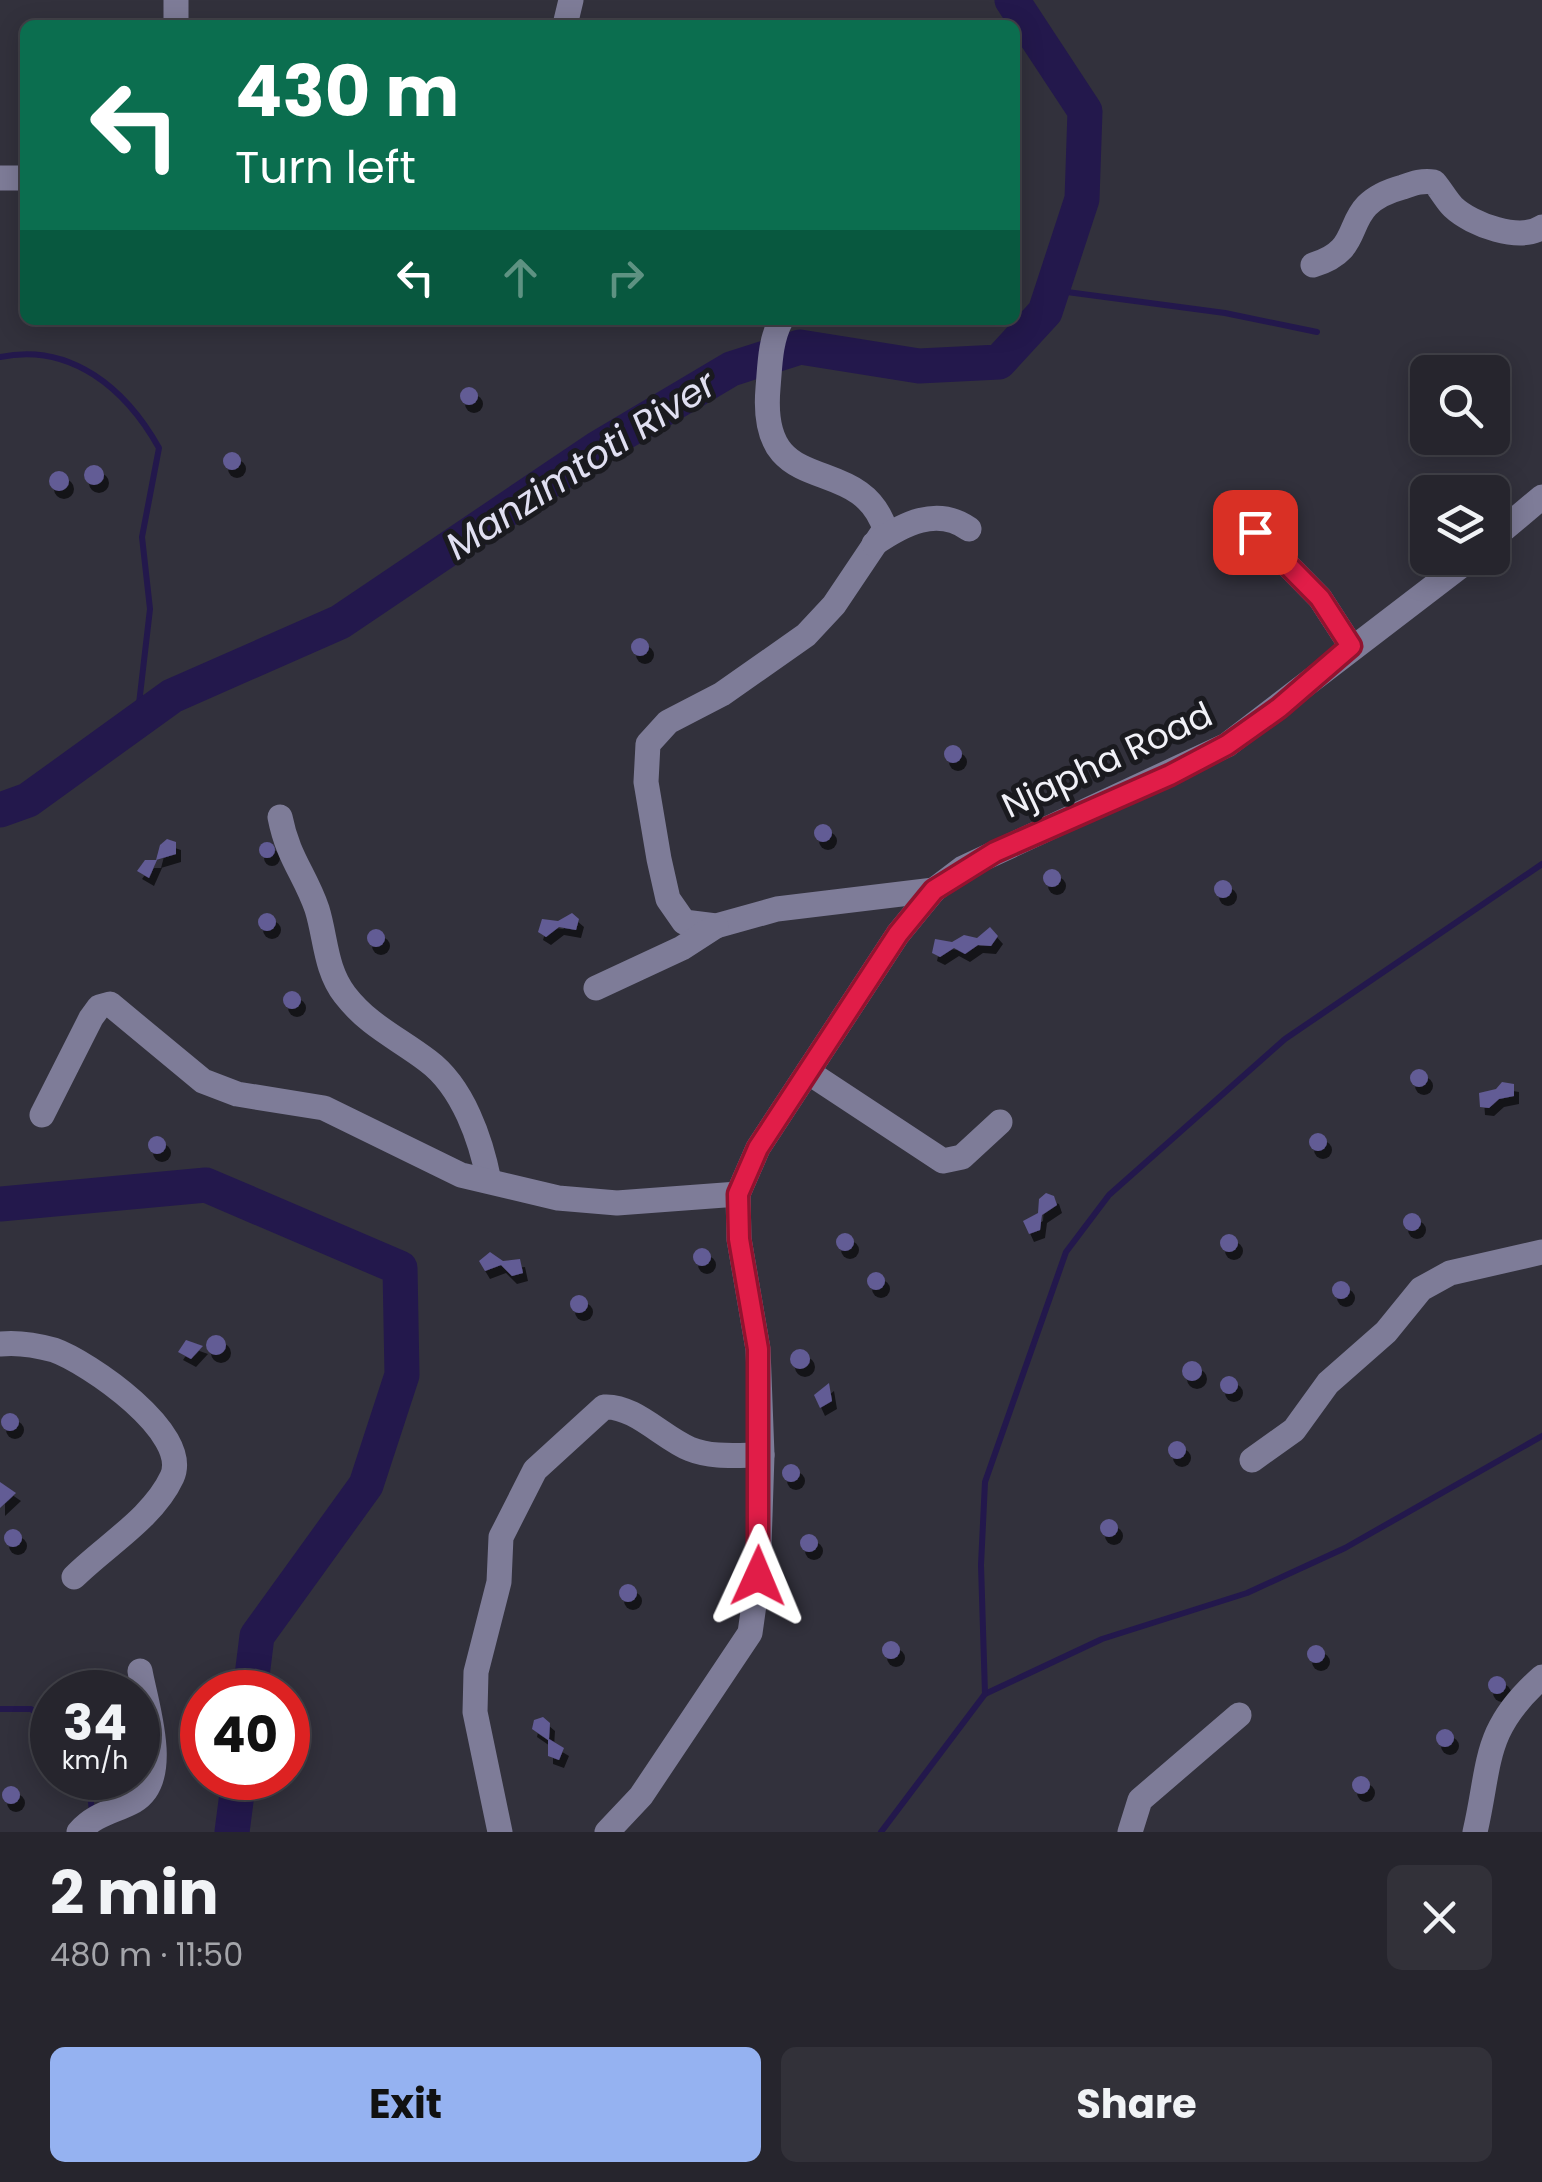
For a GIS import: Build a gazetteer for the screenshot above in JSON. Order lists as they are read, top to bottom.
{
  "streets": {
    "street": ["Njapha Road"]
  },
  "water": ["Manzimtoti River"],
  "page": {
    "turn": ["430 m", "Turn left"],
    "speed": "34 km/h",
    "limit": "40",
    "heading": ["2 min", "480 m · 11:50"],
    "buttons": ["Exit", "Share"]
  }
}
